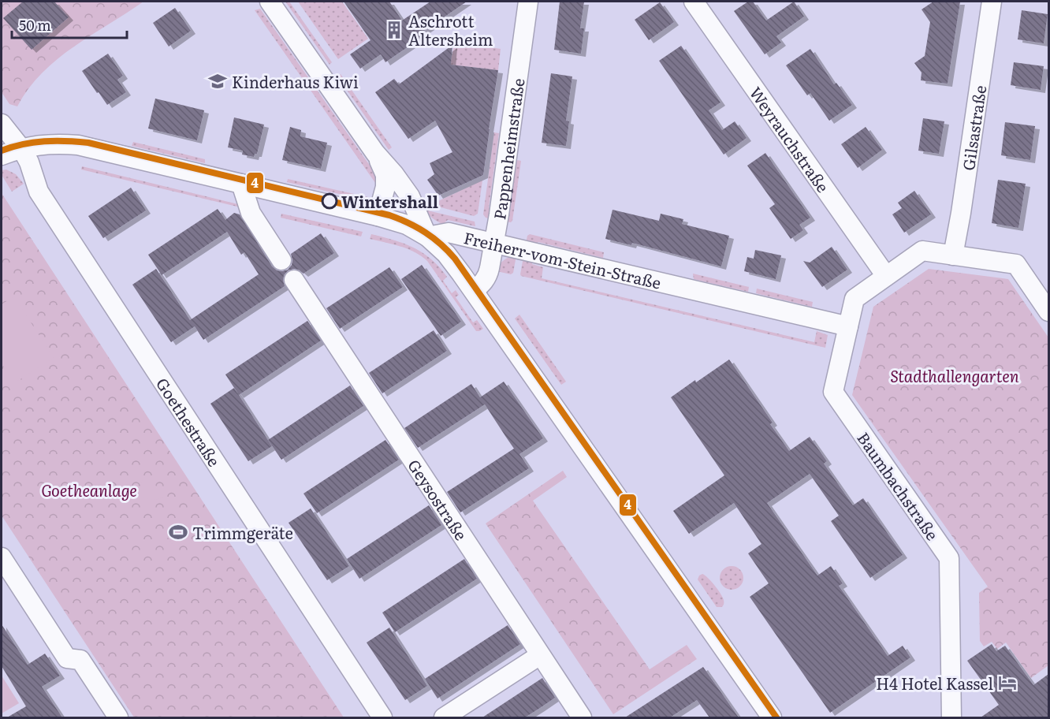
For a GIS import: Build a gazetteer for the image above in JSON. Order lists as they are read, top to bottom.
{
  "streets": {
    "street": [
      "Gilsastraße",
      "Weyrauchstraße",
      "Pappenheimstraße",
      "Freiherr-vom-Stein-Straße",
      "Goethestraße",
      "Baumbachstraße",
      "Geysostraße"
    ]
  },
  "crossings": [
    ["Gilsastraße", "Baumbachstraße"],
    ["Weyrauchstraße", "Baumbachstraße"],
    ["Pappenheimstraße", "Freiherr-vom-Stein-Straße"],
    ["Freiherr-vom-Stein-Straße", "Baumbachstraße"]
  ],
  "parks": ["Stadthallengarten", "Goetheanlage"],
  "places": {
    "building": ["Aschrott Altersheim"],
    "school or university": ["Kinderhaus Kiwi"],
    "other": ["Wintershall"],
    "sports": ["Trimmgeräte"],
    "hotel": ["H4 Hotel Kassel"]
  },
  "lines": ["transit line 4"],
  "scale_bar": "50 m"
}
